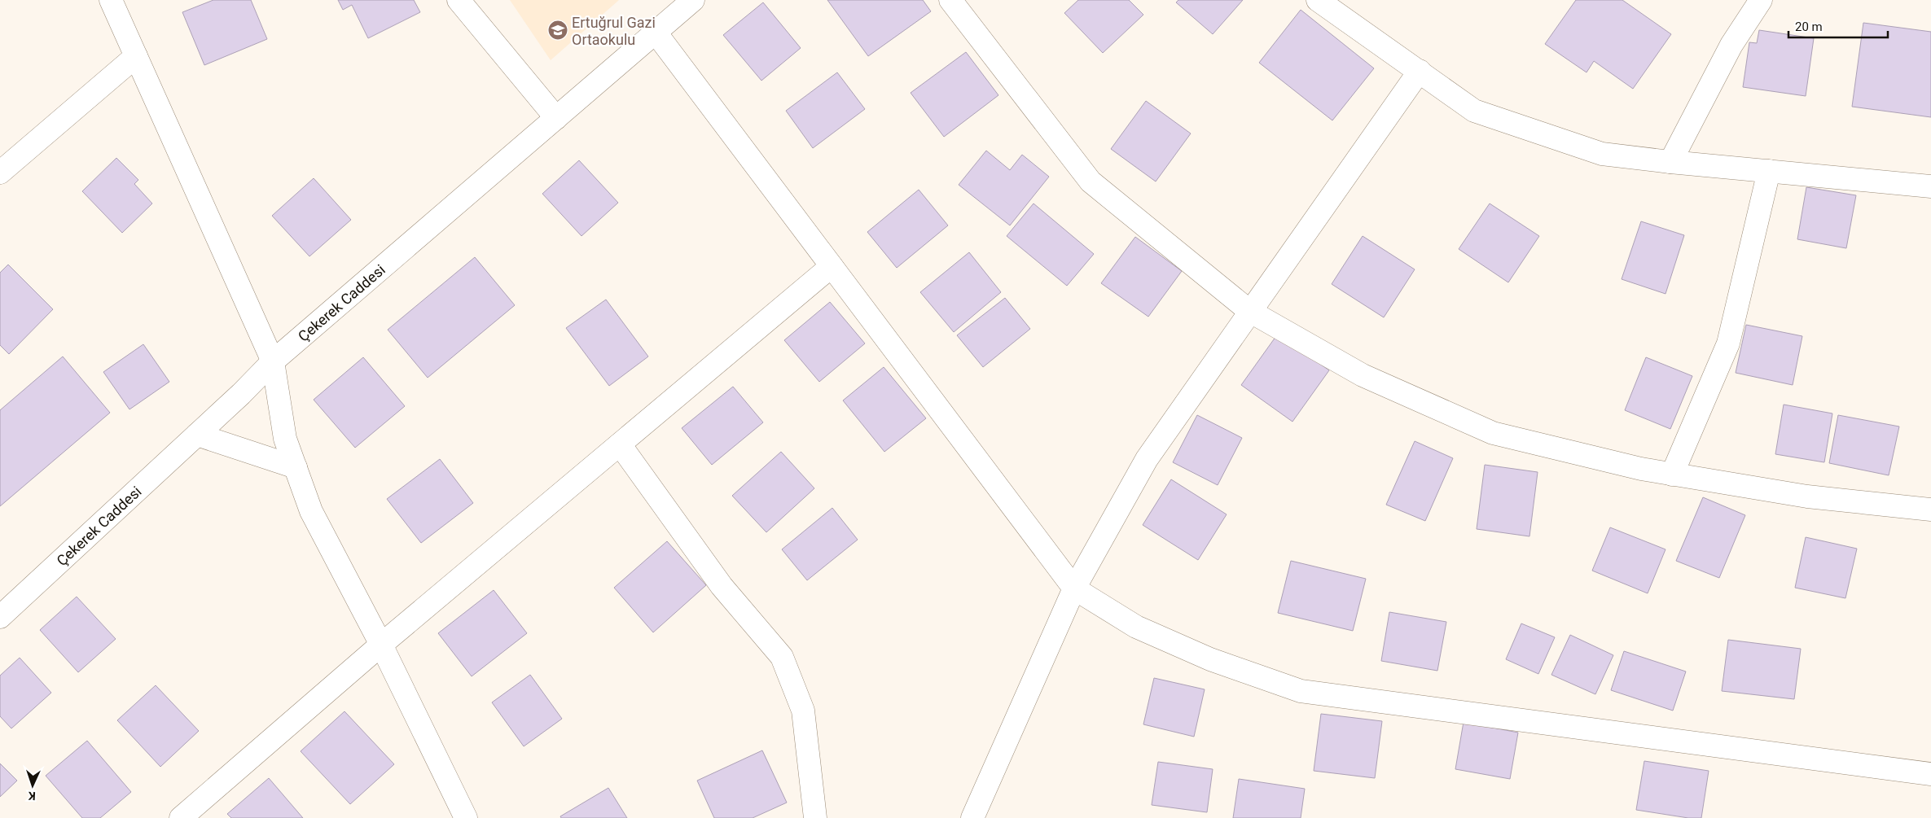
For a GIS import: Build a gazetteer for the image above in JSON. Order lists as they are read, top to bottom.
{
  "streets": {
    "street": ["Çekerek Caddesi"]
  },
  "places": {
    "school or university": ["Ertuğrul Gazi Ortaokulu"]
  },
  "scale_bar": "20 m",
  "north": "bottom"
}
